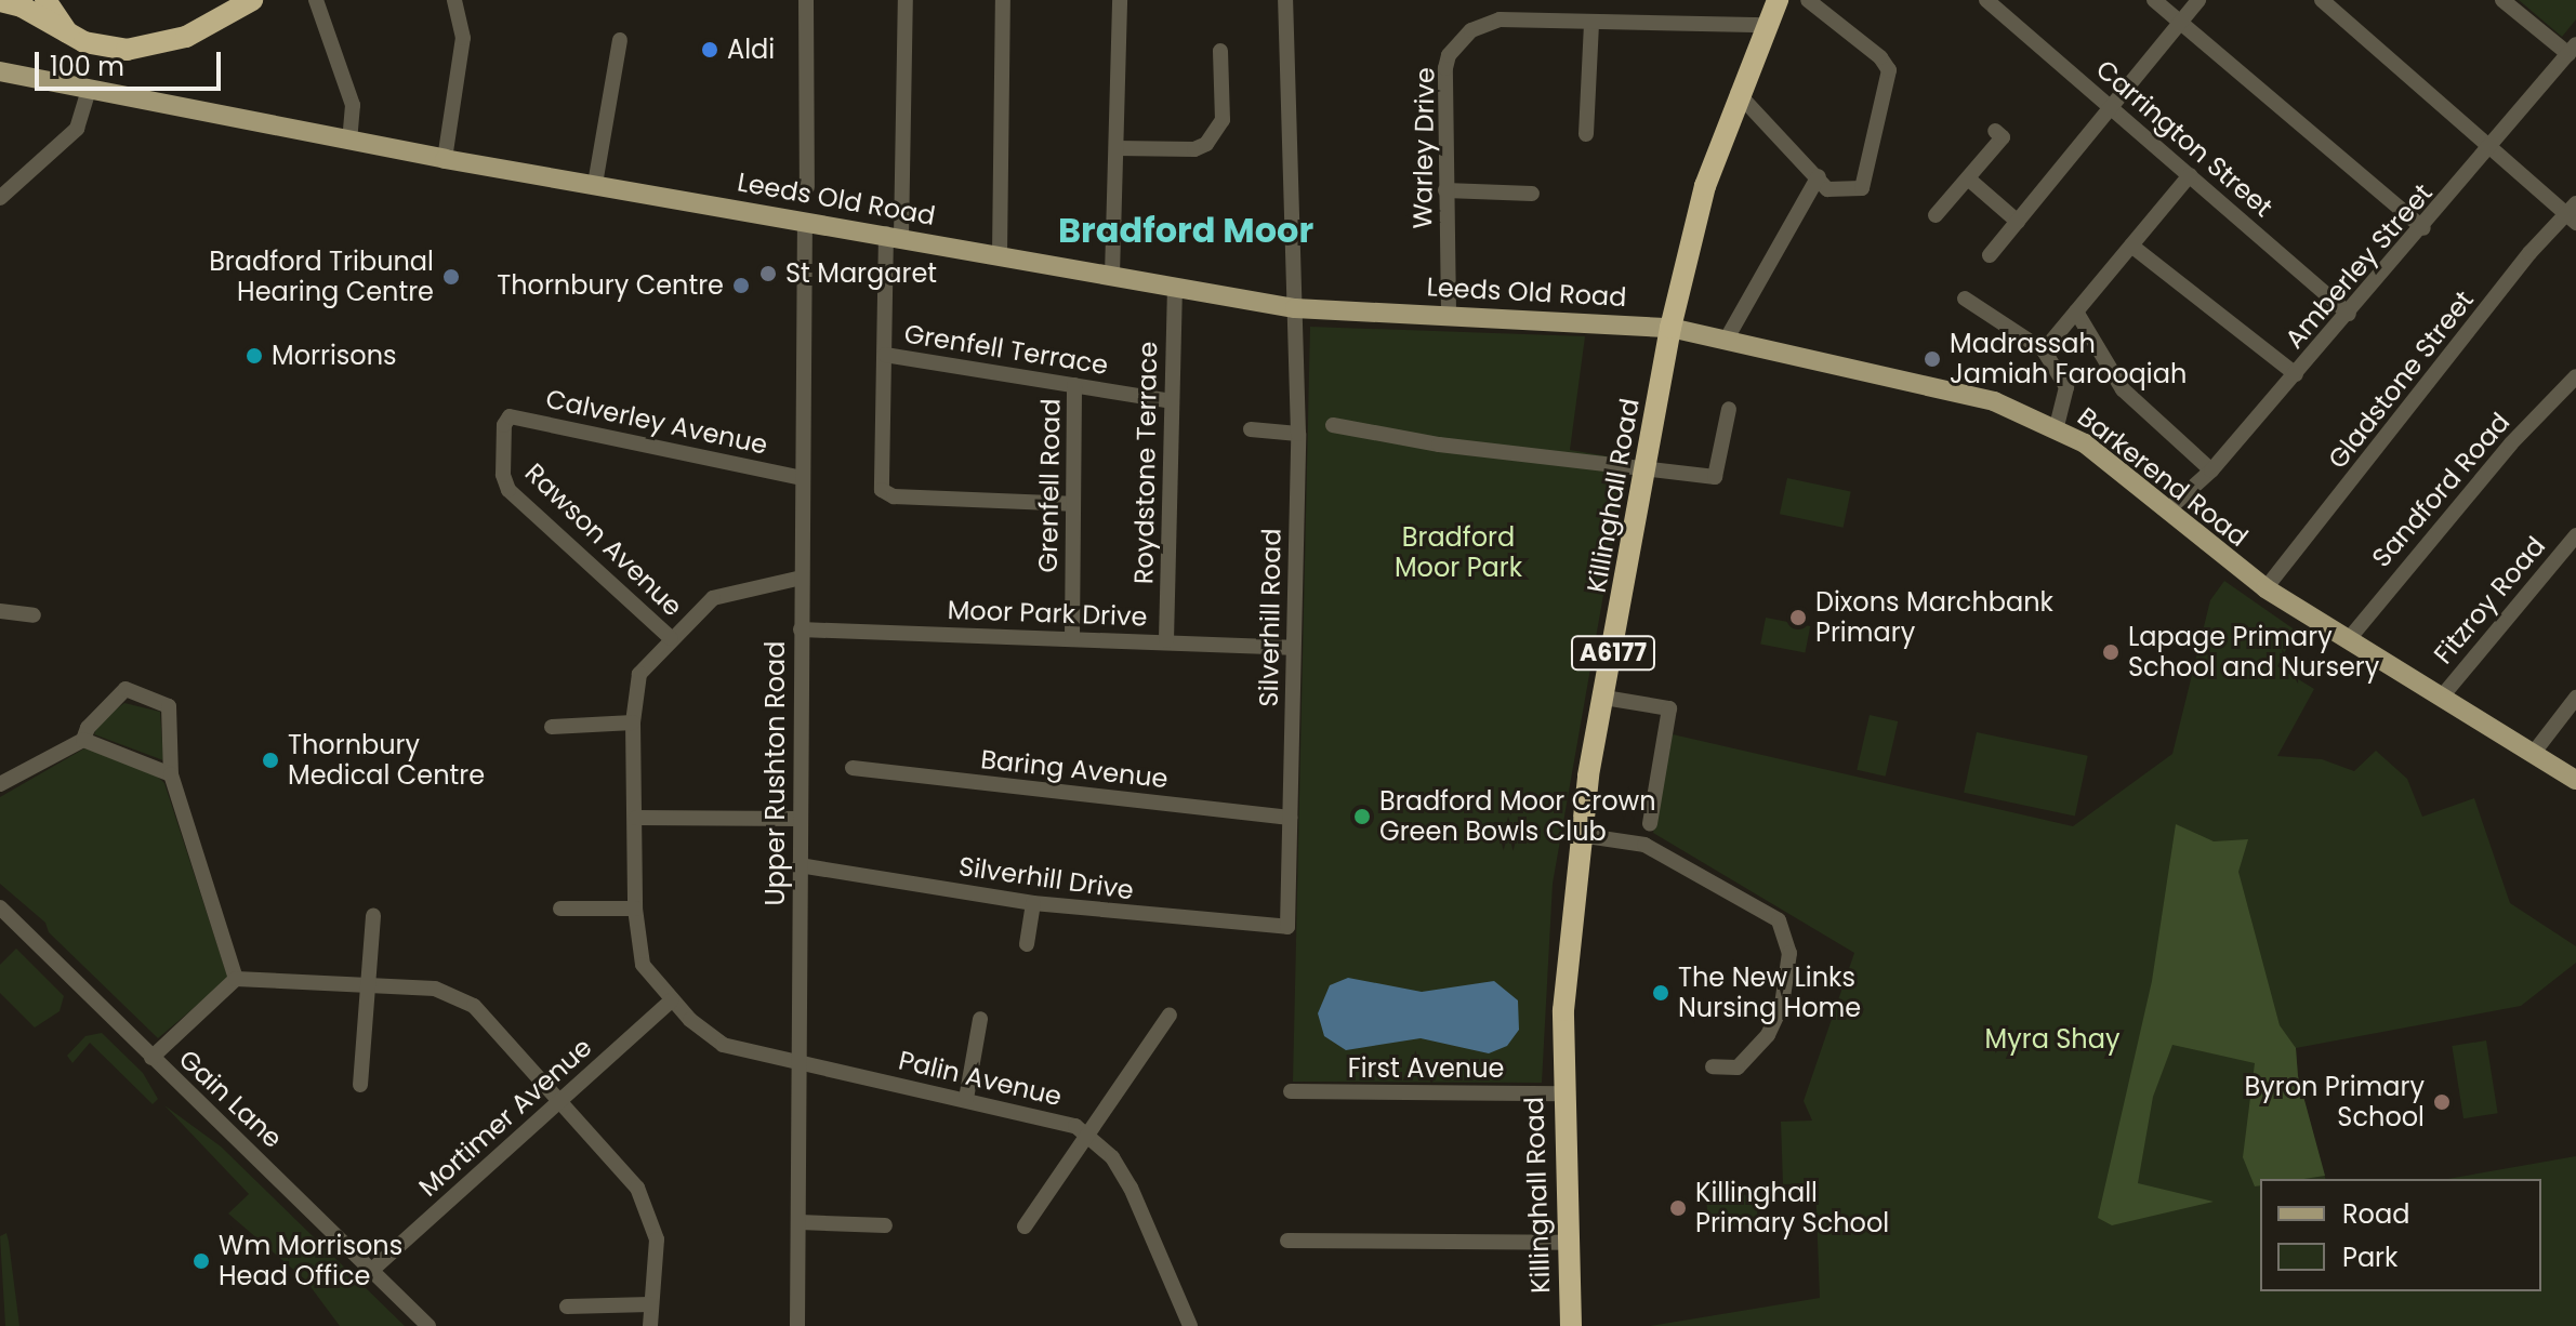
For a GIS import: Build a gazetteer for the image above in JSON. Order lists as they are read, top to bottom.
{
  "streets": {
    "highway": ["Killinghall Road", "A6177"],
    "main road": ["Leeds Old Road", "Barkerend Road"],
    "street": [
      "Carrington Street",
      "Warley Drive",
      "Amberley Street",
      "Grenfell Terrace",
      "Gladstone Street",
      "Calverley Avenue",
      "Roydstone Terrace",
      "Grenfell Road",
      "Sandford Road",
      "Rawson Avenue",
      "Fitzroy Road",
      "Moor Park Drive",
      "Silverhill Road",
      "Baring Avenue",
      "Upper Rushton Road",
      "Silverhill Drive",
      "First Avenue",
      "Palin Avenue",
      "Gain Lane",
      "Mortimer Avenue"
    ]
  },
  "crossings": [
    ["Carrington Street", "Amberley Street"],
    ["Warley Drive", "Leeds Old Road"],
    ["Warley Drive", "Killinghall Road"],
    ["Leeds Old Road", "Roydstone Terrace"],
    ["Leeds Old Road", "Barkerend Road"],
    ["Leeds Old Road", "Killinghall Road"],
    ["Leeds Old Road", "Silverhill Road"],
    ["Leeds Old Road", "Upper Rushton Road"],
    ["Amberley Street", "Barkerend Road"],
    ["Grenfell Terrace", "Roydstone Terrace"],
    ["Grenfell Terrace", "Grenfell Road"],
    ["Gladstone Street", "Barkerend Road"],
    ["Calverley Avenue", "Rawson Avenue"],
    ["Calverley Avenue", "Upper Rushton Road"],
    ["Roydstone Terrace", "Moor Park Drive"],
    ["Barkerend Road", "Sandford Road"],
    ["Barkerend Road", "Killinghall Road"],
    ["Barkerend Road", "Fitzroy Road"],
    ["Grenfell Road", "Moor Park Drive"],
    ["Killinghall Road", "First Avenue"],
    ["Rawson Avenue", "Palin Avenue"],
    ["Moor Park Drive", "Silverhill Road"],
    ["Moor Park Drive", "Upper Rushton Road"],
    ["Silverhill Road", "Baring Avenue"],
    ["Silverhill Road", "Silverhill Drive"],
    ["Upper Rushton Road", "Silverhill Drive"],
    ["Upper Rushton Road", "Palin Avenue"],
    ["Palin Avenue", "Mortimer Avenue"],
    ["Gain Lane", "Mortimer Avenue"]
  ],
  "districts": ["Bradford Moor"],
  "parks": ["Bradford Moor Park", "Myra Shay"],
  "places": [
    "Aldi",
    "St Margaret",
    "Bradford Tribunal Hearing Centre",
    "Thornbury Centre",
    "Morrisons",
    "Madrassah Jamiah Farooqiah",
    "Dixons Marchbank Primary",
    "Lapage Primary School and Nursery",
    "Thornbury Medical Centre",
    "Bradford Moor Crown Green Bowls Club",
    "The New Links Nursing Home",
    "Byron Primary School",
    "Killinghall Primary School",
    "Wm Morrisons Head Office"
  ],
  "legend": ["Road", "Park"],
  "scale_bar": "100 m"
}
